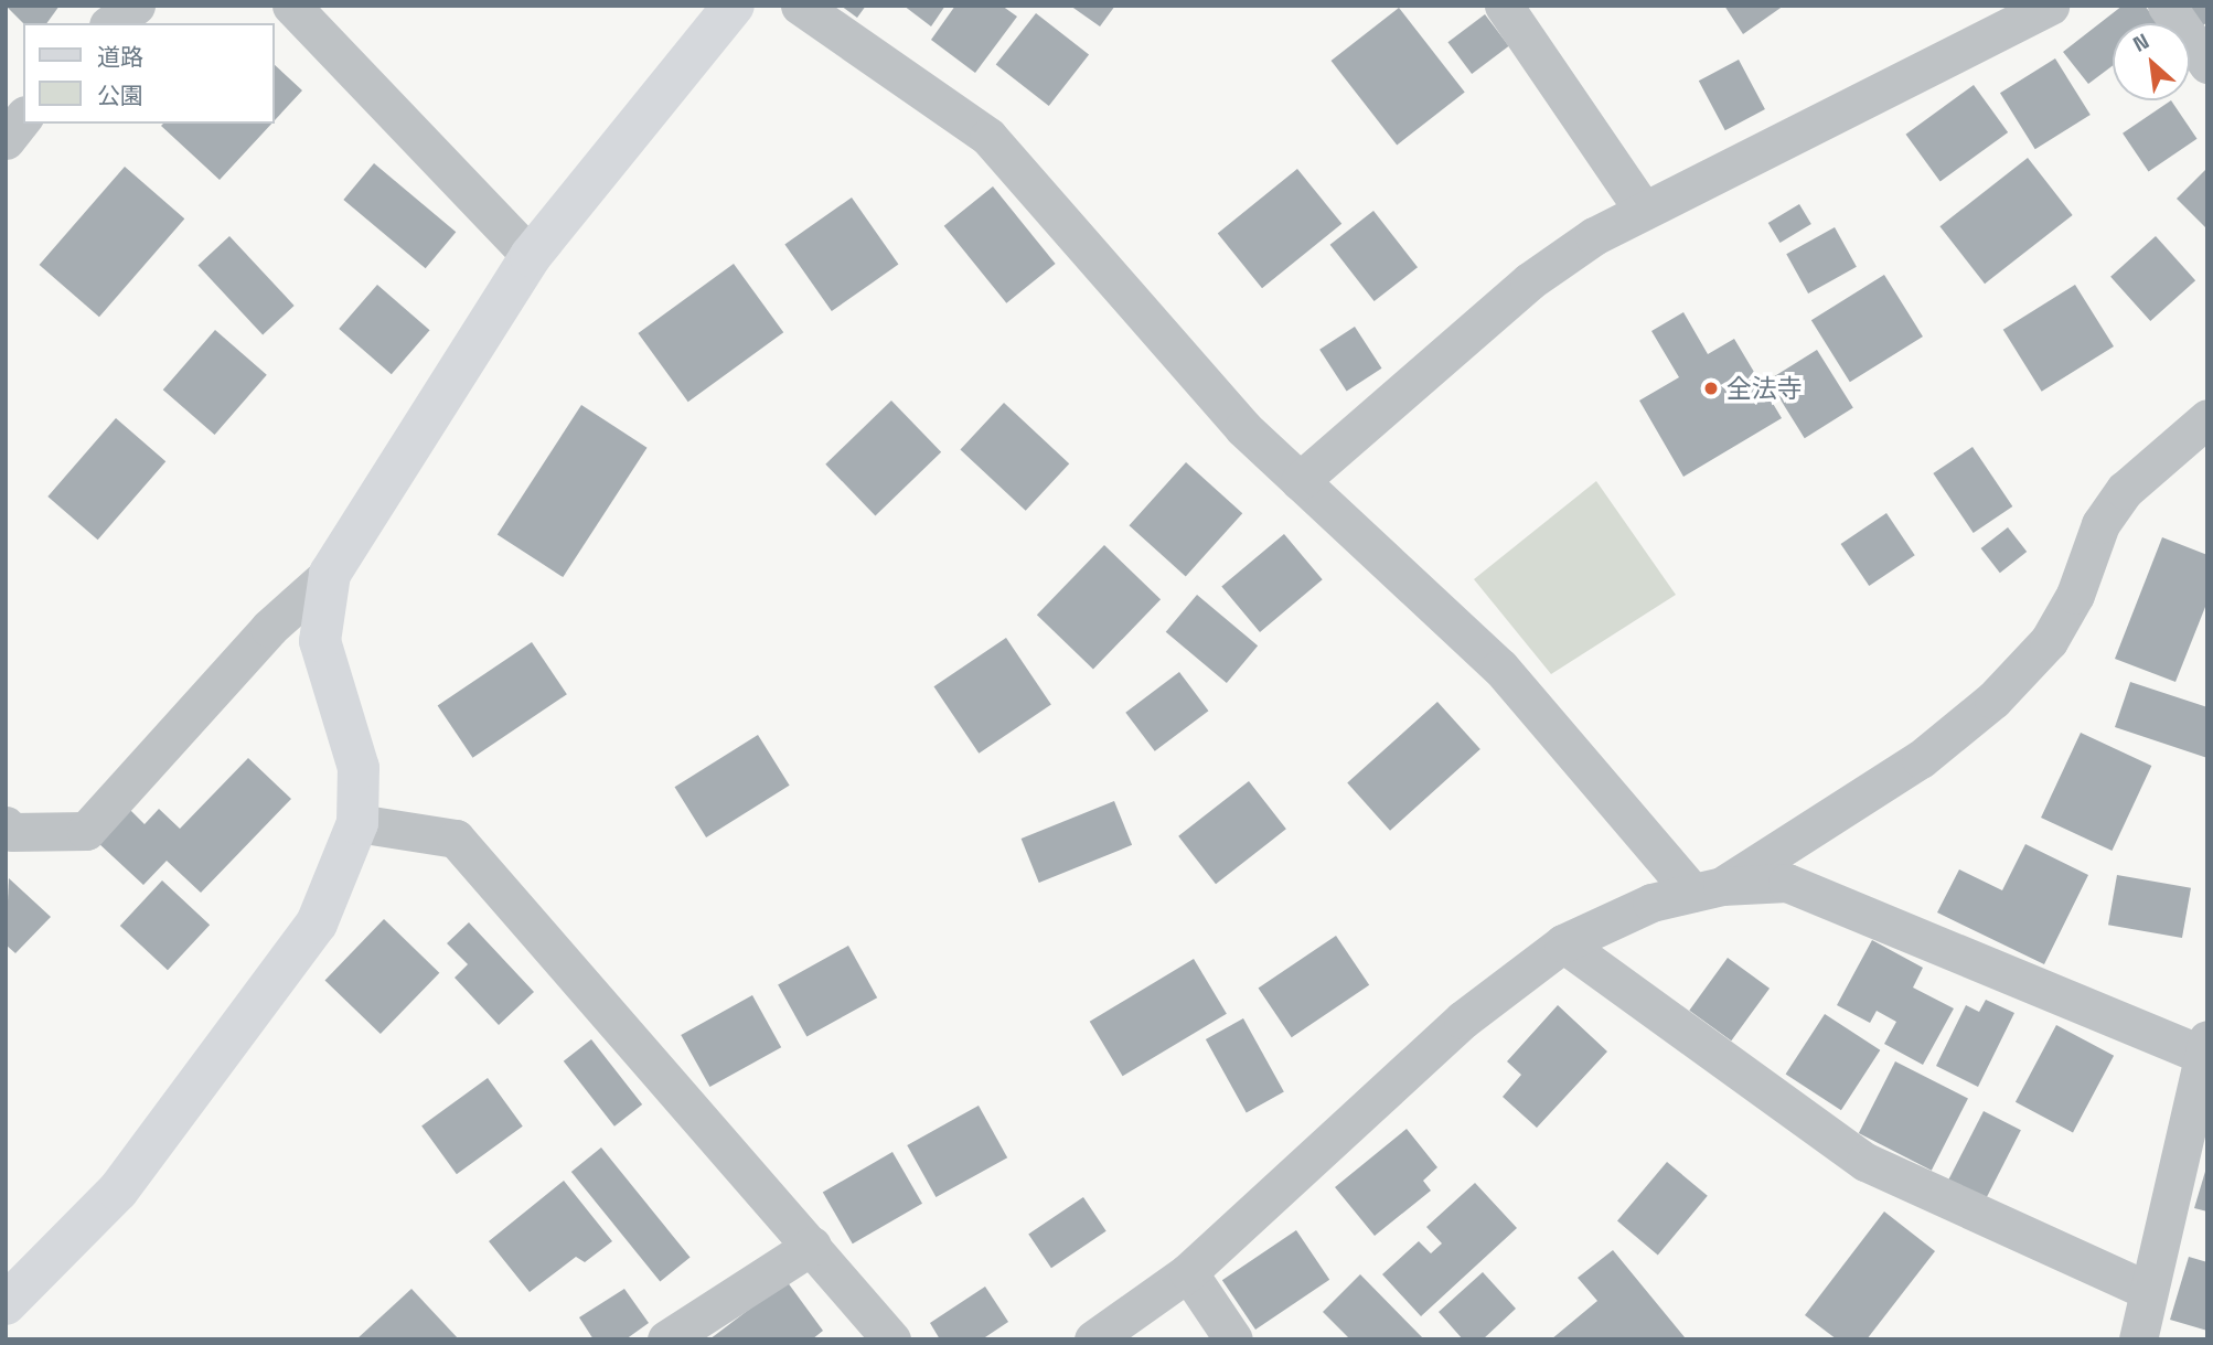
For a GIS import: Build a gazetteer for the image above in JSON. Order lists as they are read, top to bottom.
{
  "places": ["全法寺"],
  "legend": ["道路", "公園"],
  "north": "top left"
}
